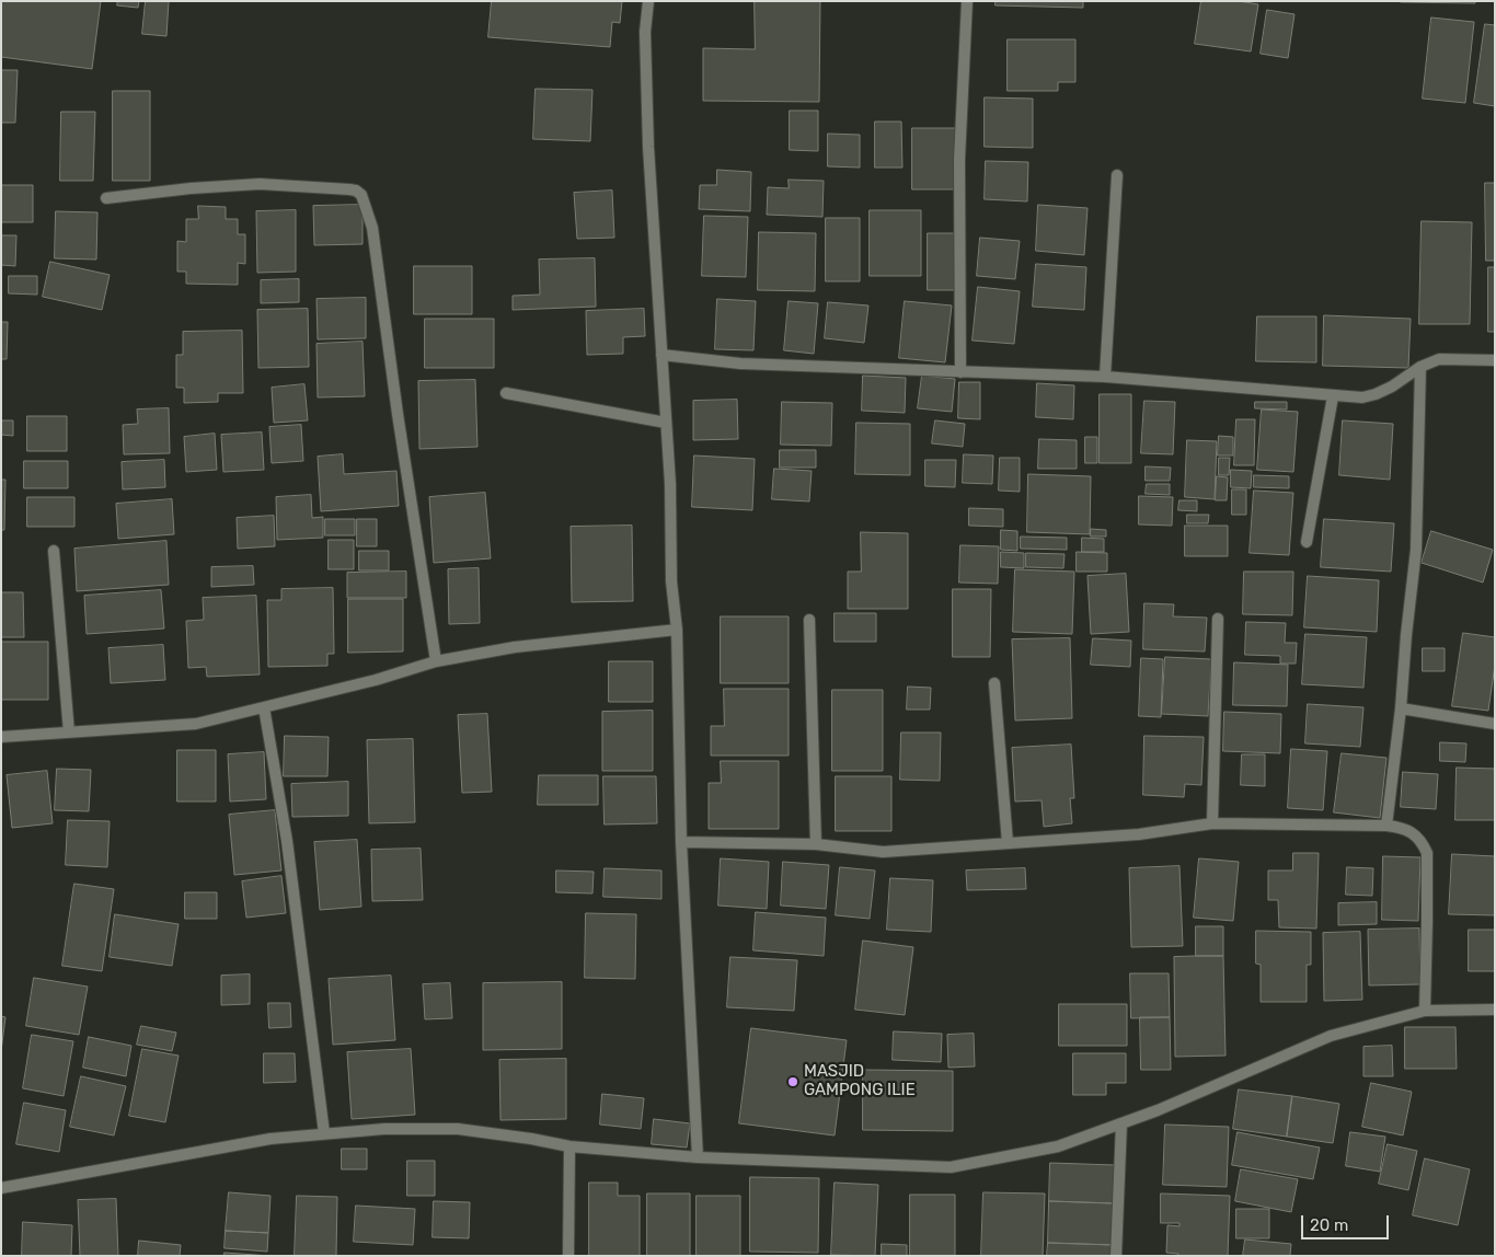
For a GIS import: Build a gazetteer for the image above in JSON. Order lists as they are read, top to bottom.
{
  "places": ["MASJID GAMPONG ILIE"],
  "scale_bar": "20 m"
}
